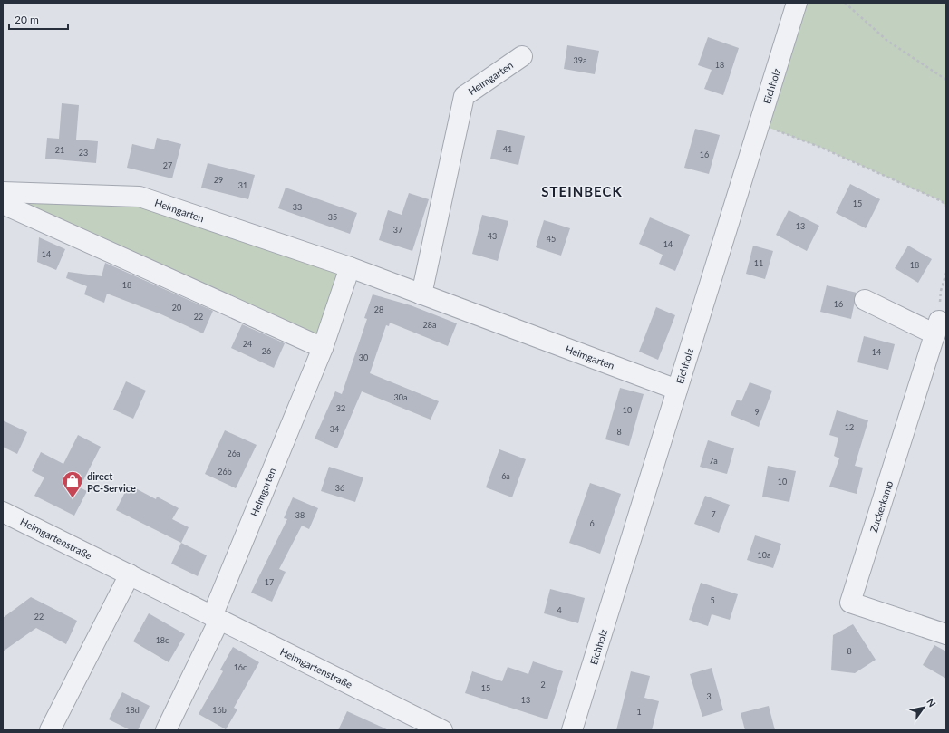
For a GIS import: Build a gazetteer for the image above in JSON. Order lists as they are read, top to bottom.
{
  "streets": {
    "street": [
      "Heimgarten",
      "Eichholz",
      "Zuckerkamp",
      "Heimgartenstraße"
    ]
  },
  "crossings": [
    ["Heimgarten", "Eichholz"],
    ["Heimgarten", "Heimgartenstraße"]
  ],
  "districts": ["STEINBECK"],
  "places": {
    "shop": ["direct PC-Service"]
  },
  "house_numbers": [
    "39a",
    "18",
    "41",
    "21",
    "23",
    "16",
    "27",
    "29",
    "31",
    "15",
    "33",
    "35",
    "13",
    "37",
    "43",
    "45",
    "14",
    "14",
    "11",
    "18",
    "18",
    "16",
    "20",
    "28",
    "22",
    "28a",
    "24",
    "26",
    "14",
    "30",
    "30a",
    "32",
    "10",
    "9",
    "12",
    "34",
    "8",
    "26a",
    "7a",
    "26b",
    "6a",
    "10",
    "36",
    "7",
    "38",
    "6",
    "10a",
    "17",
    "5",
    "4",
    "22",
    "18c",
    "8",
    "16c",
    "2",
    "15",
    "3",
    "13",
    "18d",
    "16b",
    "1"
  ],
  "scale_bar": "20 m",
  "north": "top right"
}
